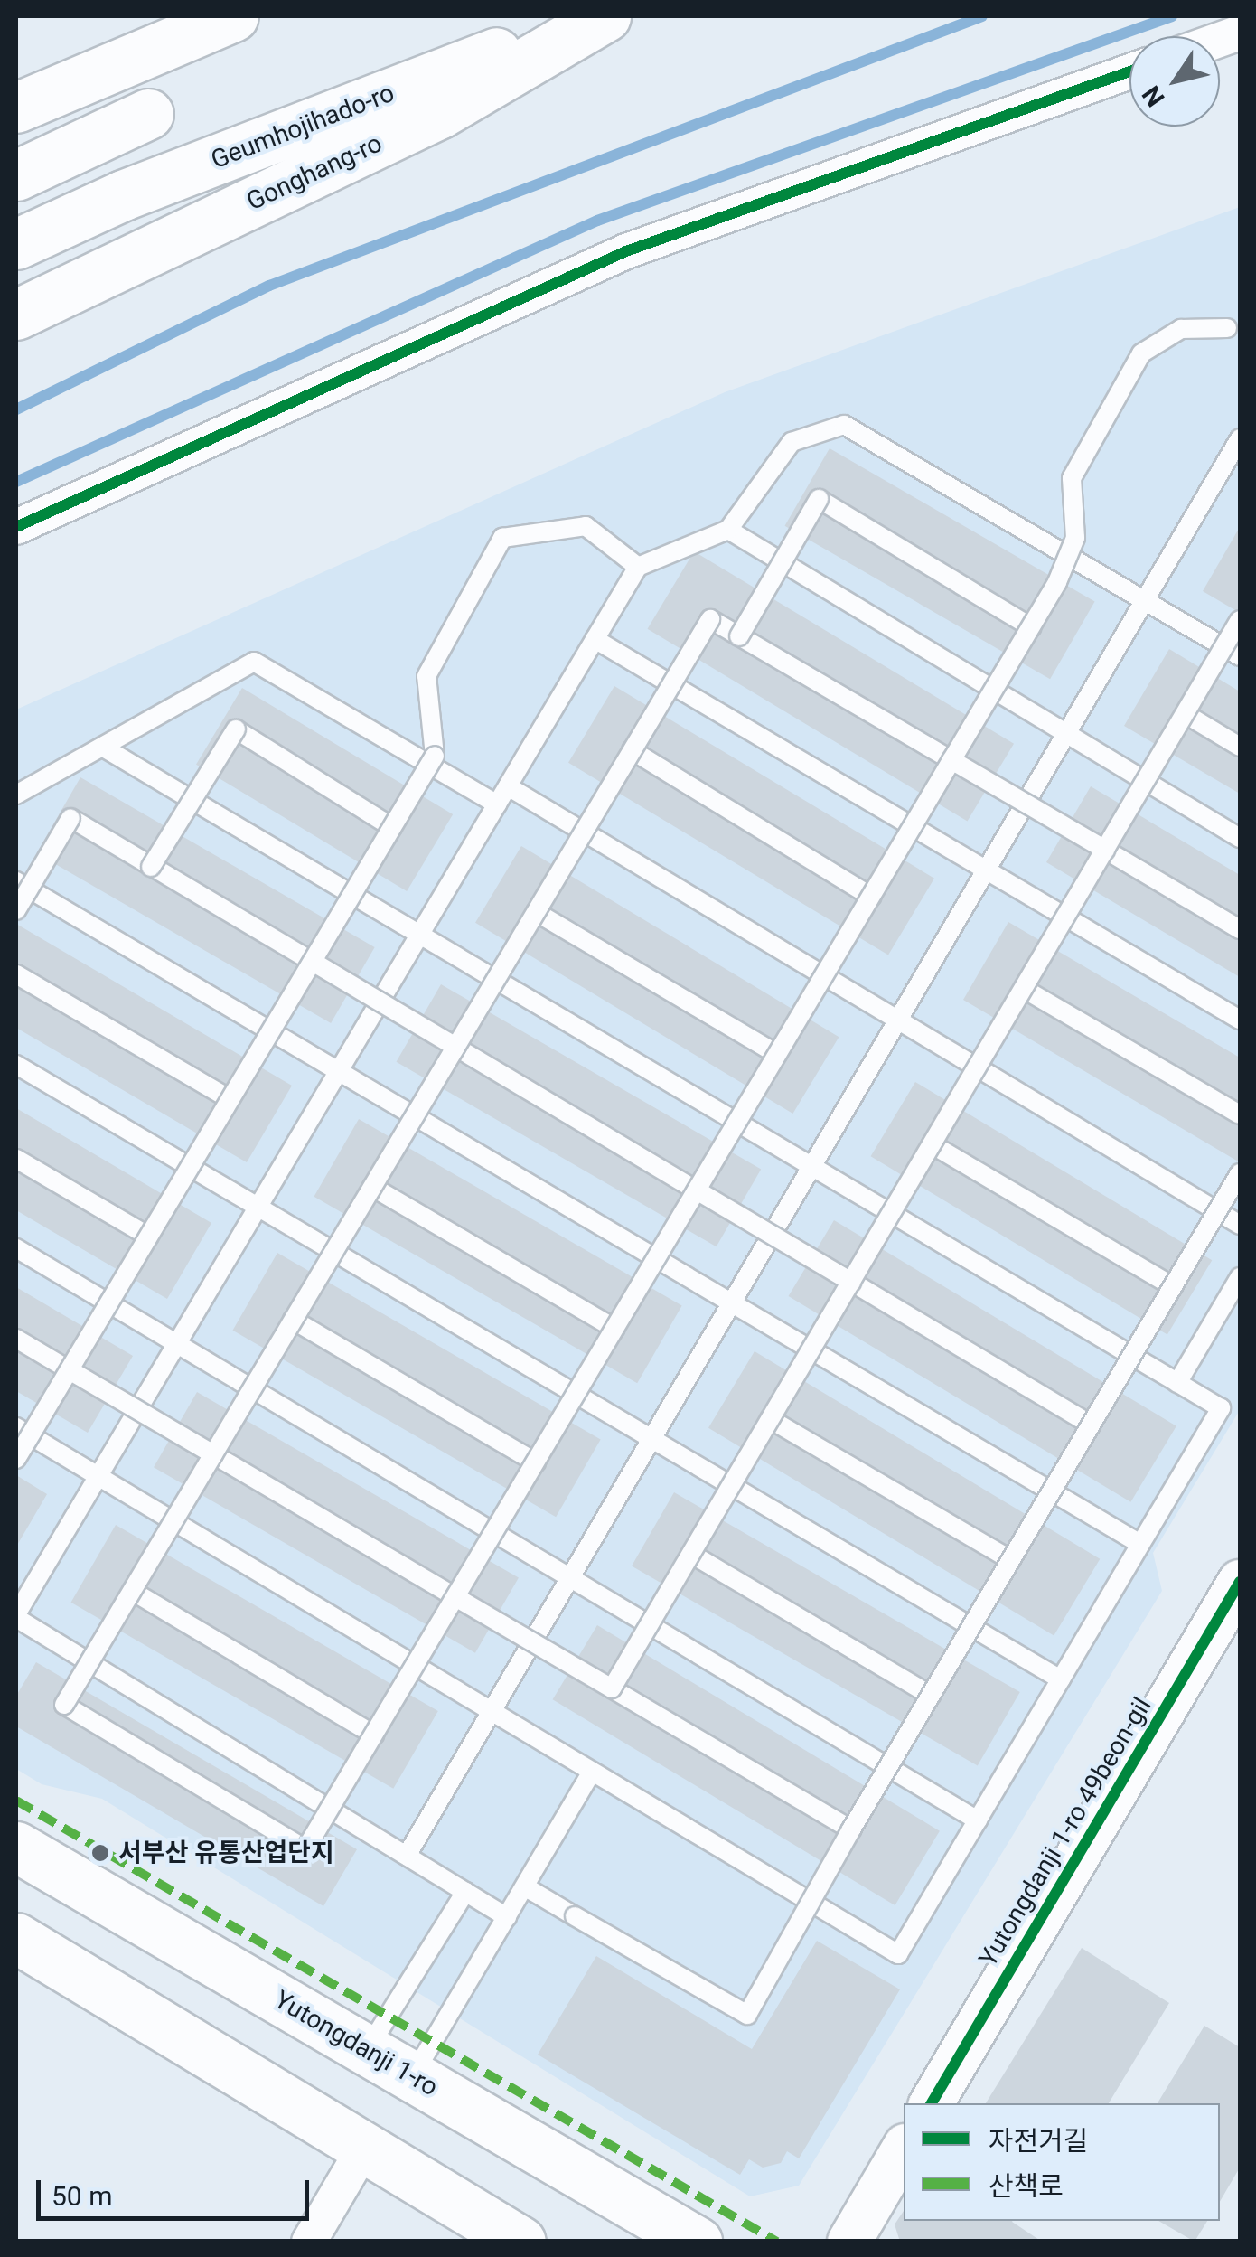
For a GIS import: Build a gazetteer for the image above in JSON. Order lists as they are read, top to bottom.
{
  "streets": {
    "main road": ["Geumhojihado-ro", "Gonghang-ro", "Yutongdanji 1-ro"],
    "street": ["Yutongdanji 1-ro 49beon-gil"]
  },
  "places": ["서부산 유통산업단지"],
  "legend": ["자전거길", "산책로"],
  "scale_bar": "50 m",
  "north": "bottom left"
}
